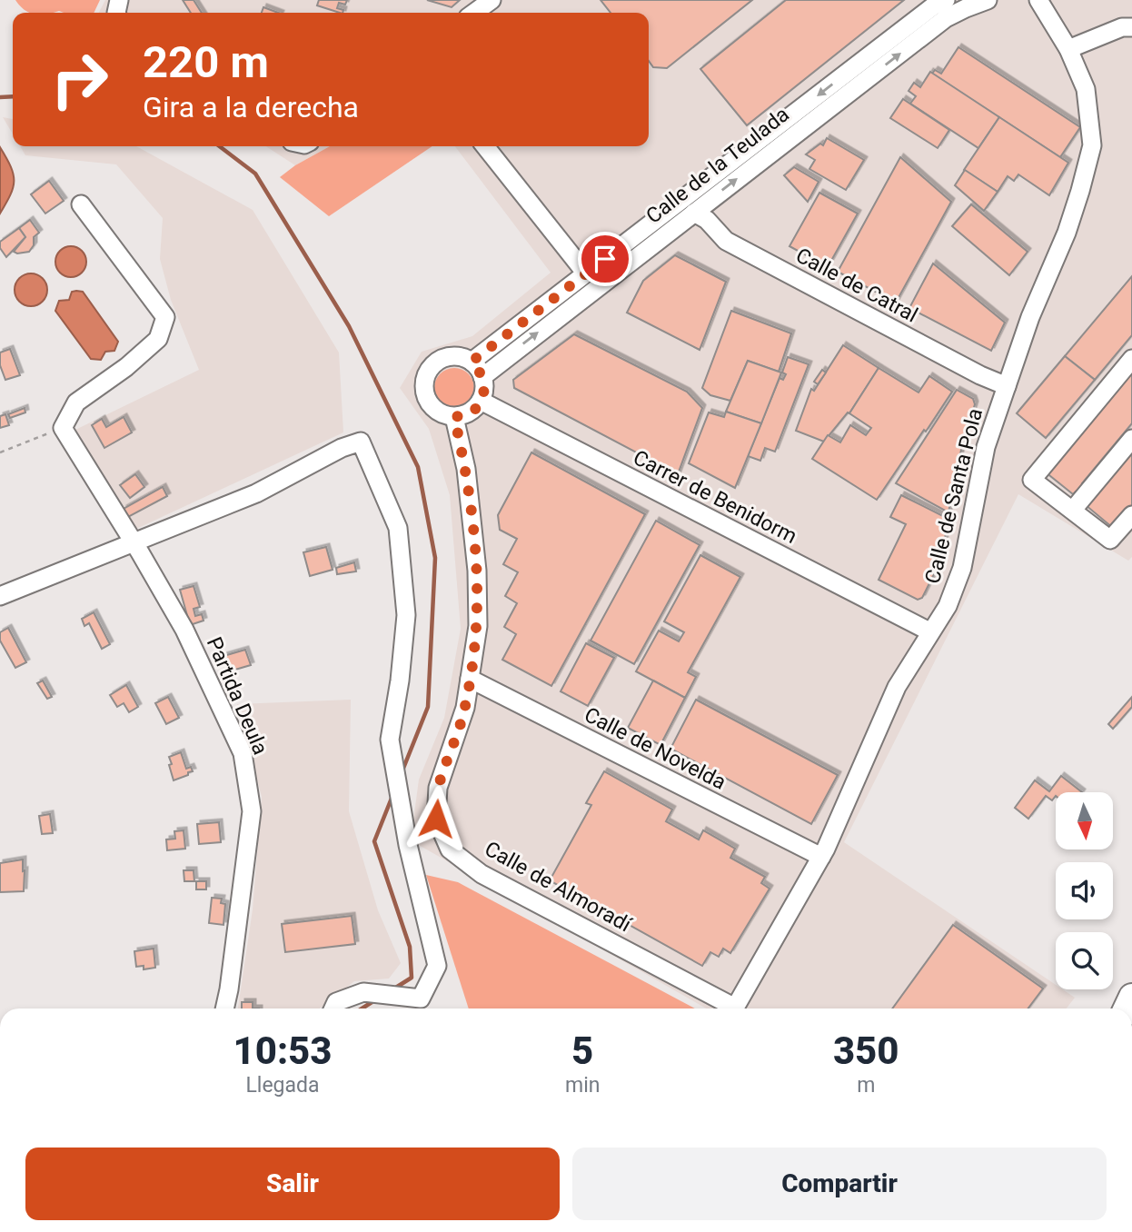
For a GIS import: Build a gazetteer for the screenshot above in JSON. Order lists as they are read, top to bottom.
{
  "streets": {
    "street": [
      "Calle de la Teulada",
      "Calle de Catral",
      "Calle de Santa Pola",
      "Carrer de Benidorm",
      "Partida Deula",
      "Calle de Novelda",
      "Calle de Almoradí"
    ]
  },
  "crossings": [
    ["Calle de la Teulada", "Calle de Catral"],
    ["Calle de la Teulada", "Carrer de Benidorm"],
    ["Calle de la Teulada", "Calle de Almoradí"],
    ["Calle de Catral", "Calle de Santa Pola"],
    ["Calle de Santa Pola", "Carrer de Benidorm"],
    ["Calle de Santa Pola", "Calle de Novelda"],
    ["Carrer de Benidorm", "Calle de Almoradí"],
    ["Calle de Novelda", "Calle de Almoradí"]
  ],
  "north": "bottom",
  "page": {
    "turn": ["220 m", "Gira a la derecha"],
    "eta": [
      "10:53",
      "Llegada",
      "5",
      "min",
      "350",
      "m"
    ],
    "buttons": ["Salir", "Compartir"]
  }
}
